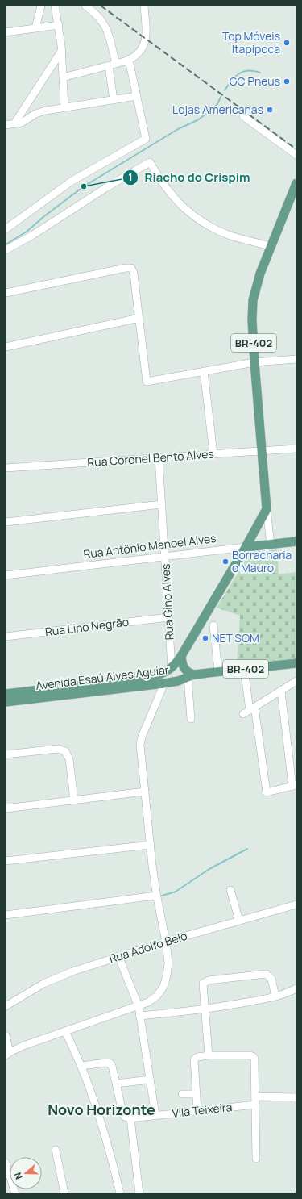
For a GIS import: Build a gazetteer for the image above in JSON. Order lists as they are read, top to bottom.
{
  "streets": {
    "main road": ["BR-402", "Rua Antônio Manoel Alves", "Avenida Esaú Alves Aguiar"],
    "street": [
      "Rua Coronel Bento Alves",
      "Rua Gino Alves",
      "Rua Lino Negrão",
      "Rua Adolfo Belo",
      "Vila Teixeira"
    ]
  },
  "crossings": [
    ["BR-402", "Rua Coronel Bento Alves"],
    ["BR-402", "Avenida Esaú Alves Aguiar"],
    ["Rua Coronel Bento Alves", "Rua Gino Alves"],
    ["Rua Antônio Manoel Alves", "Rua Gino Alves"],
    ["Rua Antônio Manoel Alves", "Avenida Esaú Alves Aguiar"],
    ["Rua Gino Alves", "Rua Lino Negrão"],
    ["Rua Gino Alves", "Avenida Esaú Alves Aguiar"]
  ],
  "districts": ["Novo Horizonte"],
  "places": [
    "Top Móveis Itapipoca",
    "GC Pneus",
    "Lojas Americanas",
    "Riacho do Crispim",
    "Borracharia o Mauro",
    "NET SOM"
  ],
  "north": "left"
}
